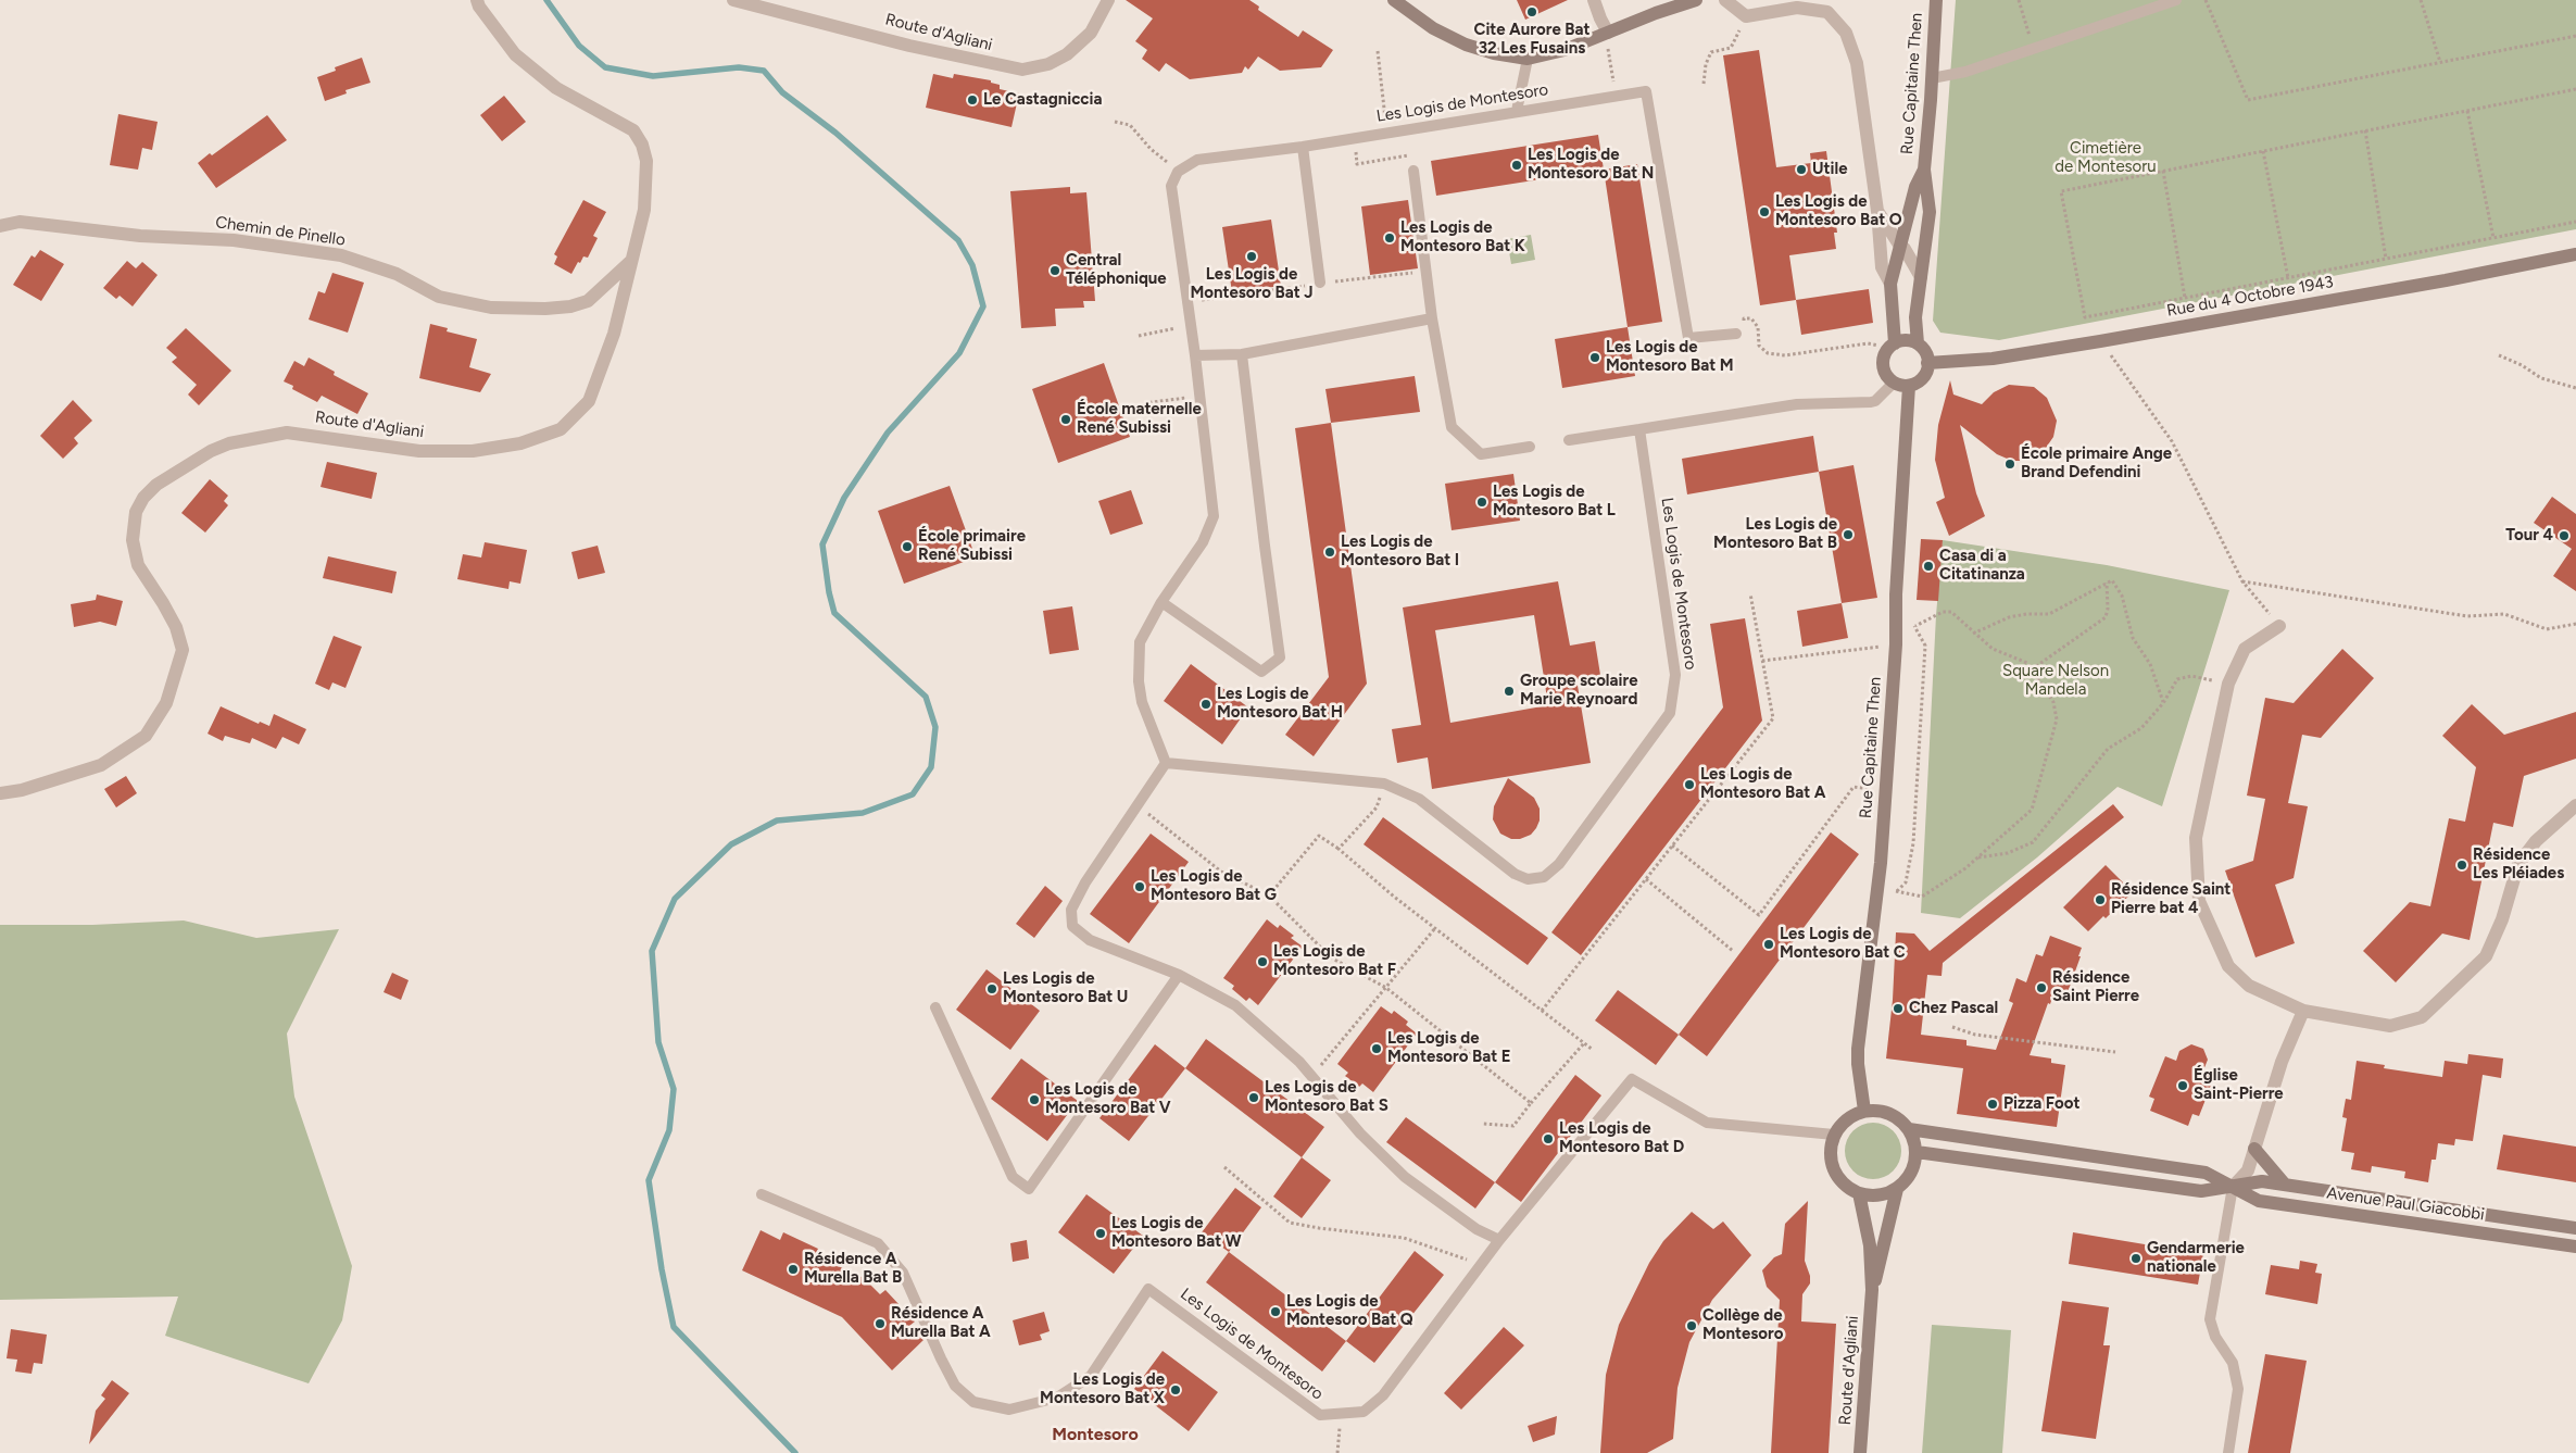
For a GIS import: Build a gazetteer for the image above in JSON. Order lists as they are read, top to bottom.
{
  "streets": {
    "main road": [
      "Route d'Agliani",
      "Rue Capitaine Then",
      "Rue du 4 Octobre 1943",
      "Avenue Paul Giacobbi"
    ],
    "street": ["Chemin de Pinello"],
    "lane": ["Les Logis de Montesoro"]
  },
  "crossings": [
    ["Route d'Agliani", "Rue Capitaine Then"],
    ["Route d'Agliani", "Les Logis de Montesoro"],
    ["Route d'Agliani", "Chemin de Pinello"],
    ["Route d'Agliani", "Avenue Paul Giacobbi"],
    ["Rue Capitaine Then", "Les Logis de Montesoro"],
    ["Rue Capitaine Then", "Rue du 4 Octobre 1943"],
    ["Rue Capitaine Then", "Avenue Paul Giacobbi"],
    ["Les Logis de Montesoro", "Avenue Paul Giacobbi"]
  ],
  "districts": ["Montesoro"],
  "parks": ["Cimetière de Montesoru", "Square Nelson Mandela"],
  "places": [
    "Cite Aurore Bat 32 Les Fusains",
    "Le Castagniccia",
    "Les Logis de Montesoro Bat N",
    "Utile",
    "Les Logis de Montesoro Bat O",
    "Les Logis de Montesoro Bat K",
    "Les Logis de Montesoro Bat J",
    "Central Téléphonique",
    "Les Logis de Montesoro Bat M",
    "École maternelle René Subissi",
    "École primaire Ange Brand Defendini",
    "Les Logis de Montesoro Bat L",
    "Les Logis de Montesoro Bat B",
    "Tour 4",
    "École primaire René Subissi",
    "Les Logis de Montesoro Bat I",
    "Casa di a Citatinanza",
    "Groupe scolaire Marie Reynoard",
    "Les Logis de Montesoro Bat H",
    "Les Logis de Montesoro Bat A",
    "Résidence Les Pléiades",
    "Les Logis de Montesoro Bat G",
    "Résidence Saint Pierre bat 4",
    "Les Logis de Montesoro Bat C",
    "Les Logis de Montesoro Bat F",
    "Résidence Saint Pierre",
    "Les Logis de Montesoro Bat U",
    "Chez Pascal",
    "Les Logis de Montesoro Bat E",
    "Église Saint-Pierre",
    "Les Logis de Montesoro Bat S",
    "Les Logis de Montesoro Bat V",
    "Pizza Foot",
    "Les Logis de Montesoro Bat D",
    "Les Logis de Montesoro Bat W",
    "Gendarmerie nationale",
    "Résidence A Murella Bat B",
    "Les Logis de Montesoro Bat Q",
    "Résidence A Murella Bat A",
    "Collège de Montesoro",
    "Les Logis de Montesoro Bat X"
  ]
}
